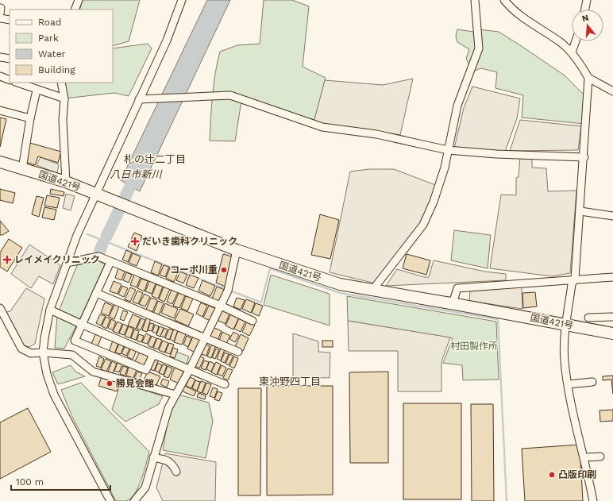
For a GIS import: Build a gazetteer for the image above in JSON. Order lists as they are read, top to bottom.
{
  "streets": {
    "highway": ["国道421号"]
  },
  "districts": ["札の辻二丁目", "東沖野四丁目"],
  "water": ["八日市新川"],
  "parks": ["村田製作所"],
  "places": {
    "health": ["だいき歯科クリニック", "レイメイクリニック"],
    "other": ["コーポ川重", "勝見会館", "凸版印刷"]
  },
  "legend": [
    "Road",
    "Park",
    "Water",
    "Building"
  ],
  "scale_bar": "100 m",
  "north": "top"
}
